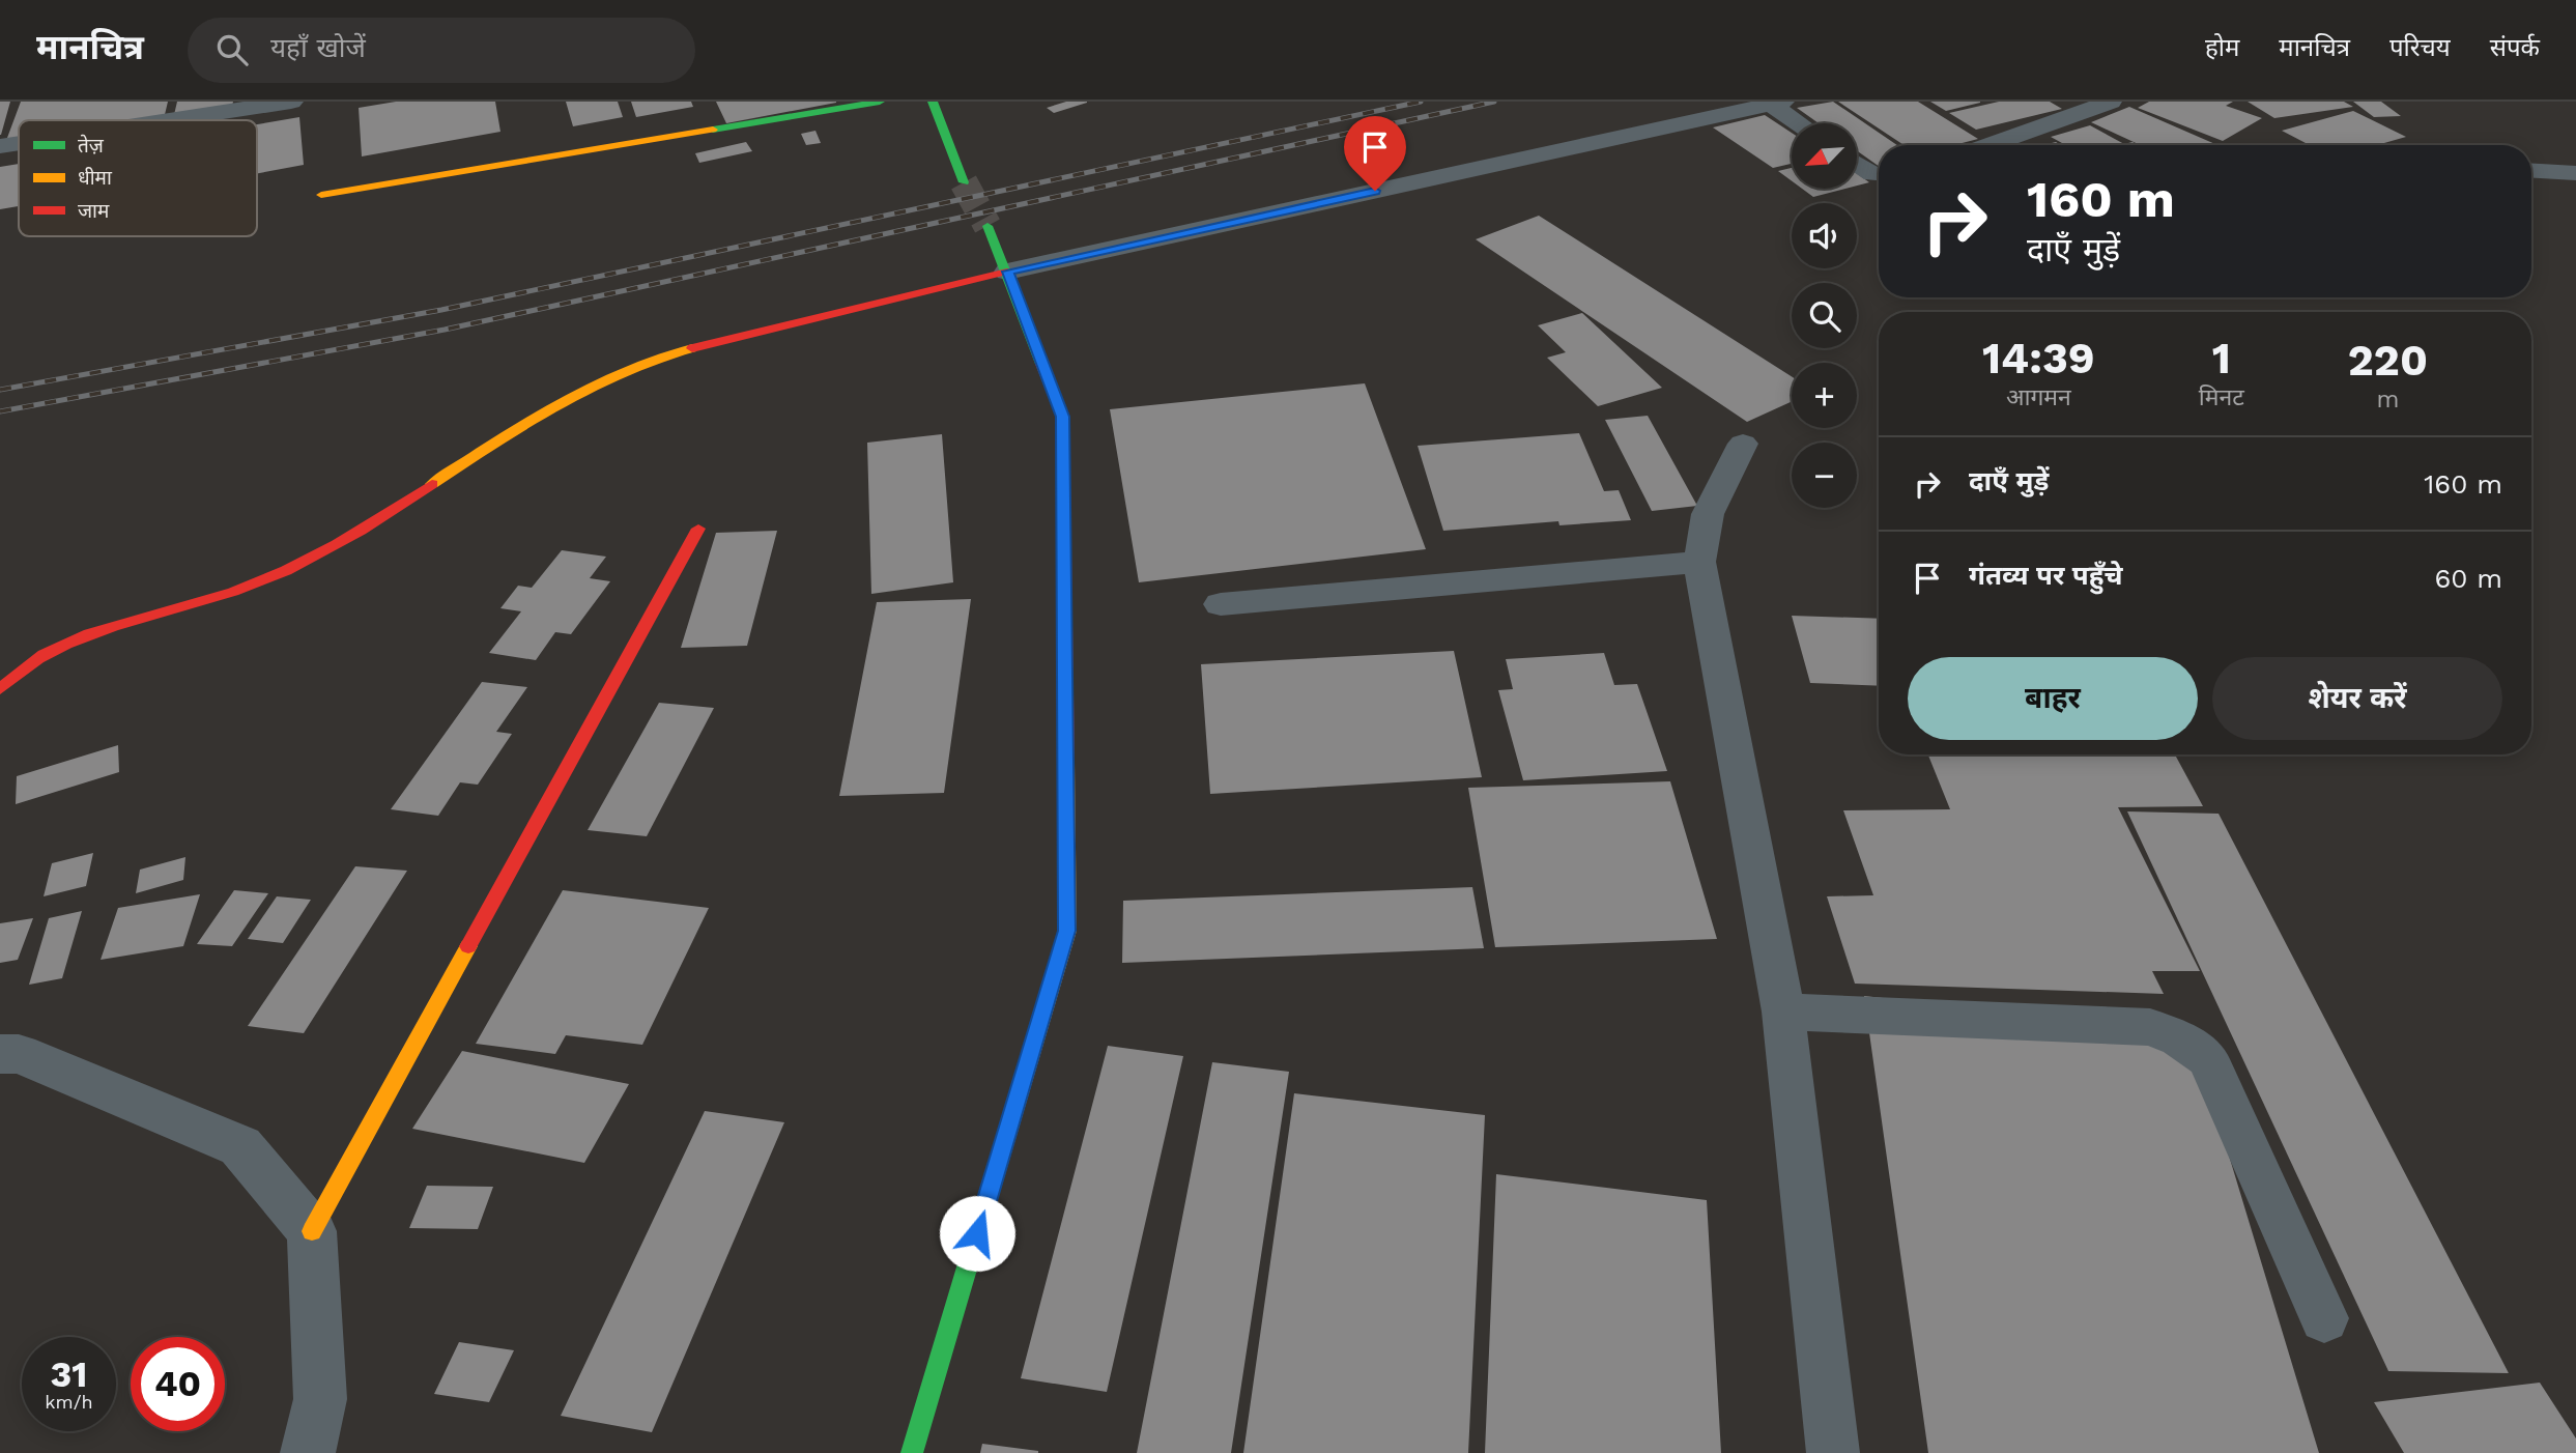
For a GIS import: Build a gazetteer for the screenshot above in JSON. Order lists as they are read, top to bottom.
{
  "legend": ["तेज़", "धीमा", "जाम"],
  "north": "bottom left",
  "page": {
    "header": "मानचित्र",
    "search": "यहाँ खोजें",
    "nav": [
      "होम",
      "मानचित्र",
      "परिचय",
      "संपर्क"
    ],
    "map_buttons": ["+", "−"],
    "turn": ["160 m", "दाएँ मुड़ें"],
    "eta": [
      "14:39",
      "आगमन",
      "1",
      "मिनट",
      "220",
      "m"
    ],
    "list": [
      {
        "name": "दाएँ मुड़ें",
        "value": "160 m"
      },
      {
        "name": "गंतव्य पर पहुँचे",
        "value": "60 m"
      }
    ],
    "buttons": ["बाहर", "शेयर करें"],
    "speed": "31 km/h",
    "limit": "40"
  }
}
